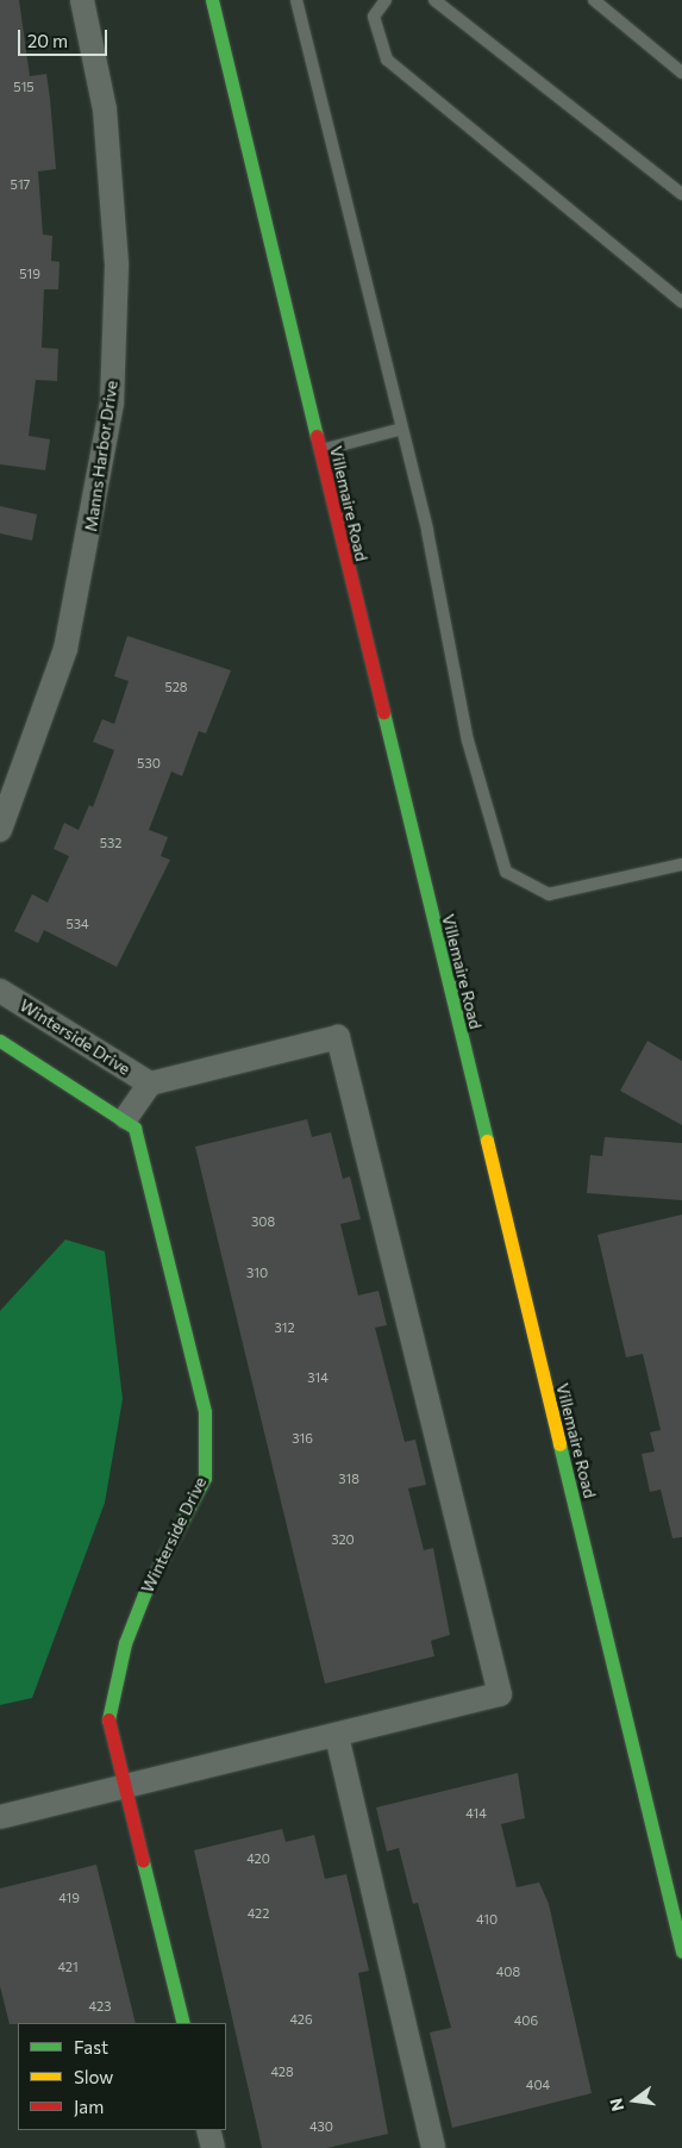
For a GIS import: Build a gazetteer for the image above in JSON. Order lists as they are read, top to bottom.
{
  "streets": {
    "street": ["Manns Harbor Drive", "Villemaire Road", "Winterside Drive"]
  },
  "house_numbers": [
    "515",
    "517",
    "519",
    "528",
    "530",
    "532",
    "534",
    "308",
    "310",
    "312",
    "314",
    "316",
    "318",
    "320",
    "414",
    "420",
    "419",
    "422",
    "410",
    "421",
    "408",
    "423",
    "426",
    "406",
    "428",
    "404",
    "430"
  ],
  "legend": ["Fast", "Slow", "Jam"],
  "scale_bar": "20 m",
  "north": "left"
}
